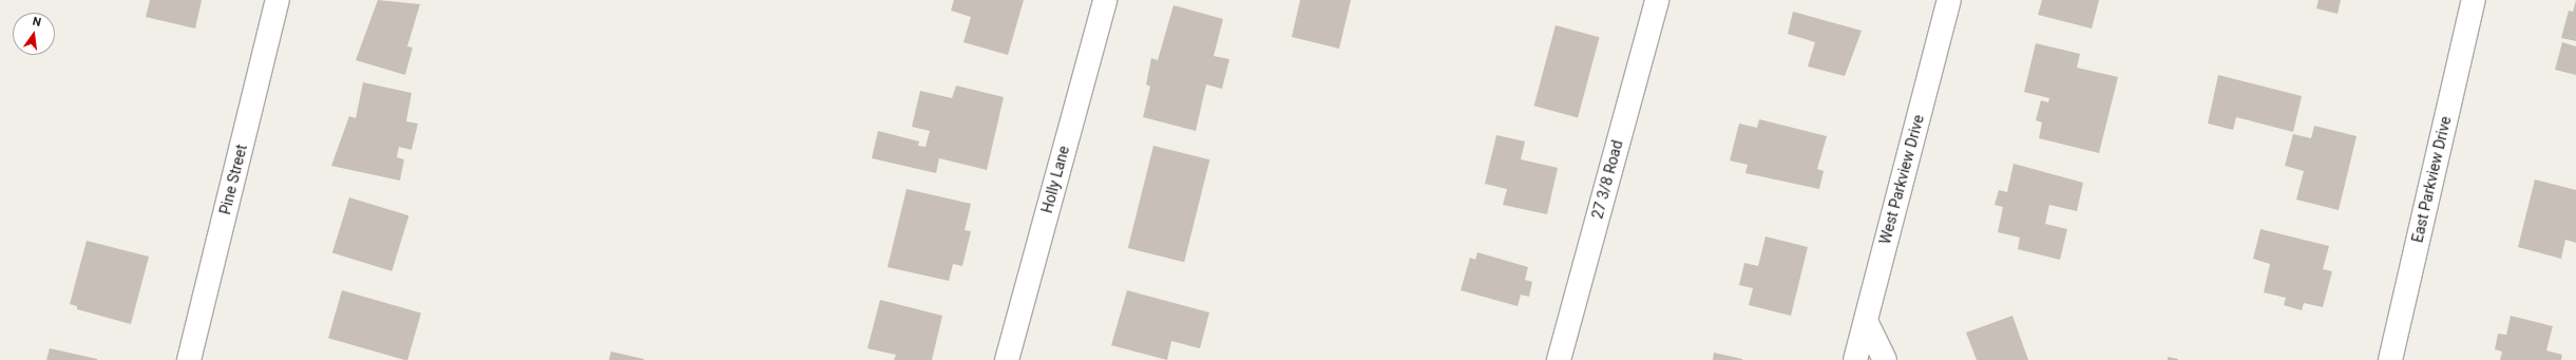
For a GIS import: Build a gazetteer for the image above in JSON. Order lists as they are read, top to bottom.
{
  "streets": {
    "street": [
      "Pine Street",
      "Holly Lane",
      "27 3/8 Road",
      "West Parkview Drive",
      "East Parkview Drive"
    ]
  },
  "north": "top"
}
